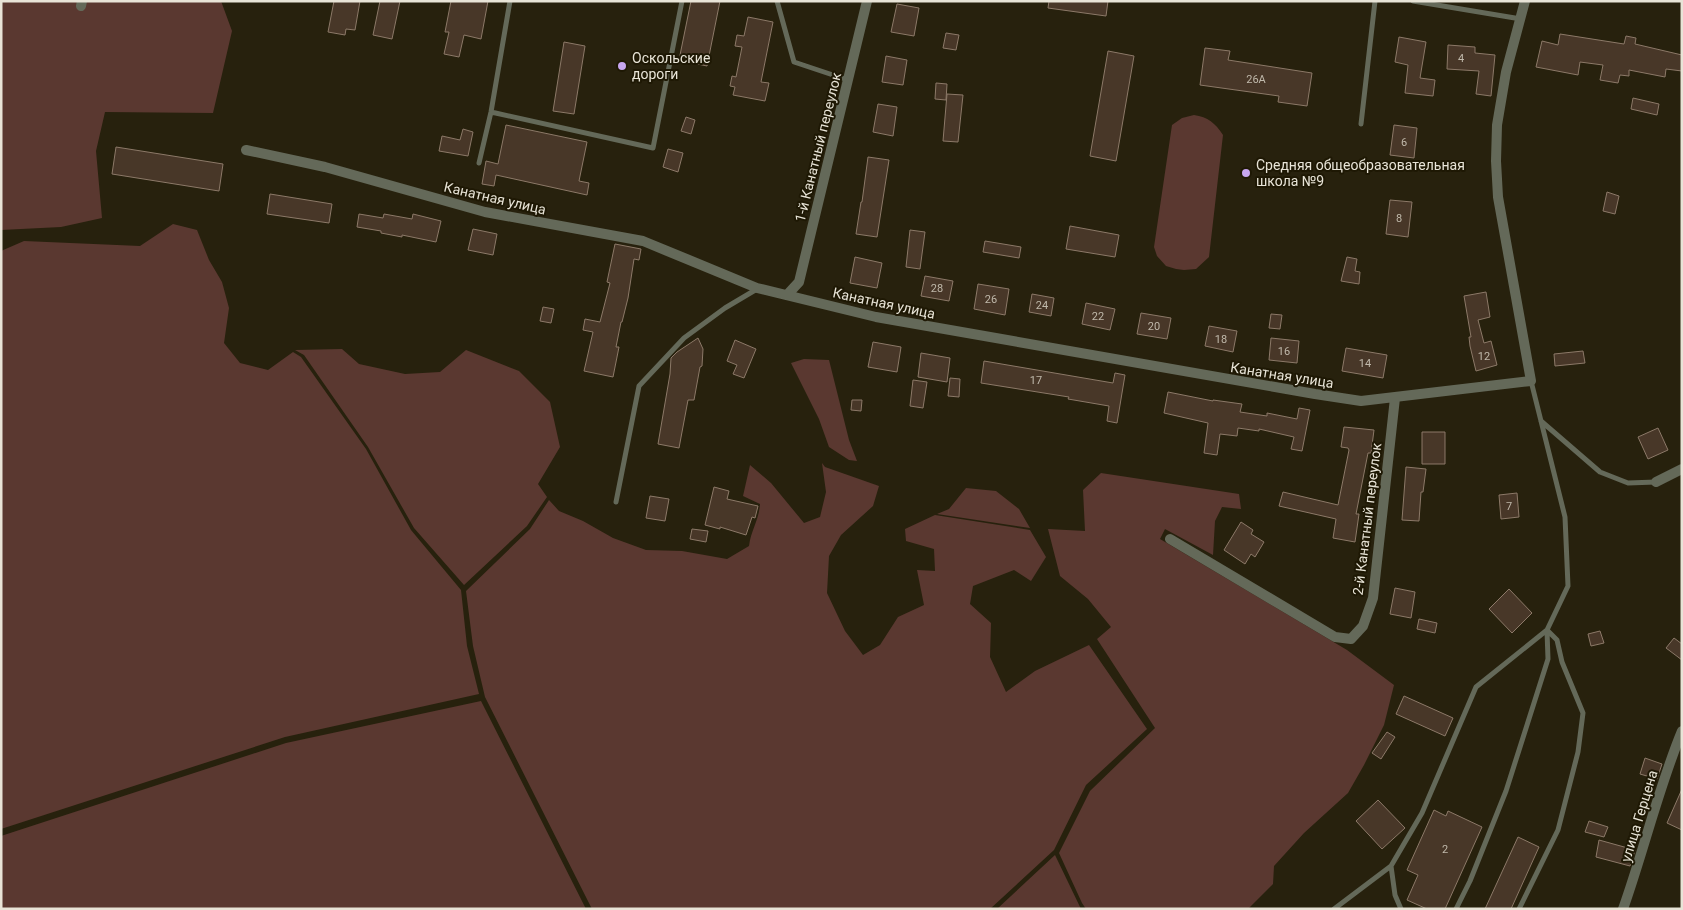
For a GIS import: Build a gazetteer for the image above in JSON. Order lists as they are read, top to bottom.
{
  "streets": {
    "street": [
      "1-й Канатный переулок",
      "Канатная улица",
      "2-й Канатный переулок",
      "улица Герцена"
    ]
  },
  "crossings": [
    ["1-й Канатный переулок", "Канатная улица"],
    ["Канатная улица", "2-й Канатный переулок"]
  ],
  "places": ["Оскольские дороги", "Средняя общеобразовательная школа №9"],
  "house_numbers": [
    "4",
    "26А",
    "6",
    "8",
    "28",
    "26",
    "24",
    "22",
    "20",
    "18",
    "16",
    "12",
    "14",
    "17",
    "7",
    "2"
  ]
}
